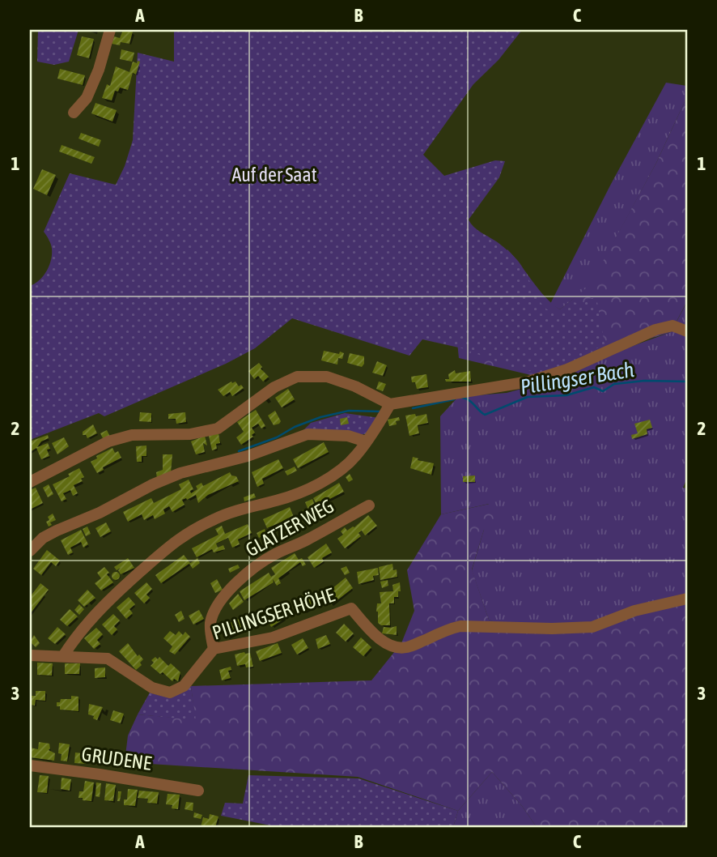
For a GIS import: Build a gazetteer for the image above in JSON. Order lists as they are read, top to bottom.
{
  "streets": {
    "street": ["GLATZER WEG", "PILLINGSER HÖHE", "GRUDENE"]
  },
  "crossings": [
    ["GLATZER WEG", "PILLINGSER HÖHE"]
  ],
  "water": ["Pillingser Bach"],
  "parks": ["Auf der Saat"],
  "grid": {
    "columns": ["A", "B", "C"],
    "rows": ["1", "2", "3"]
  }
}
